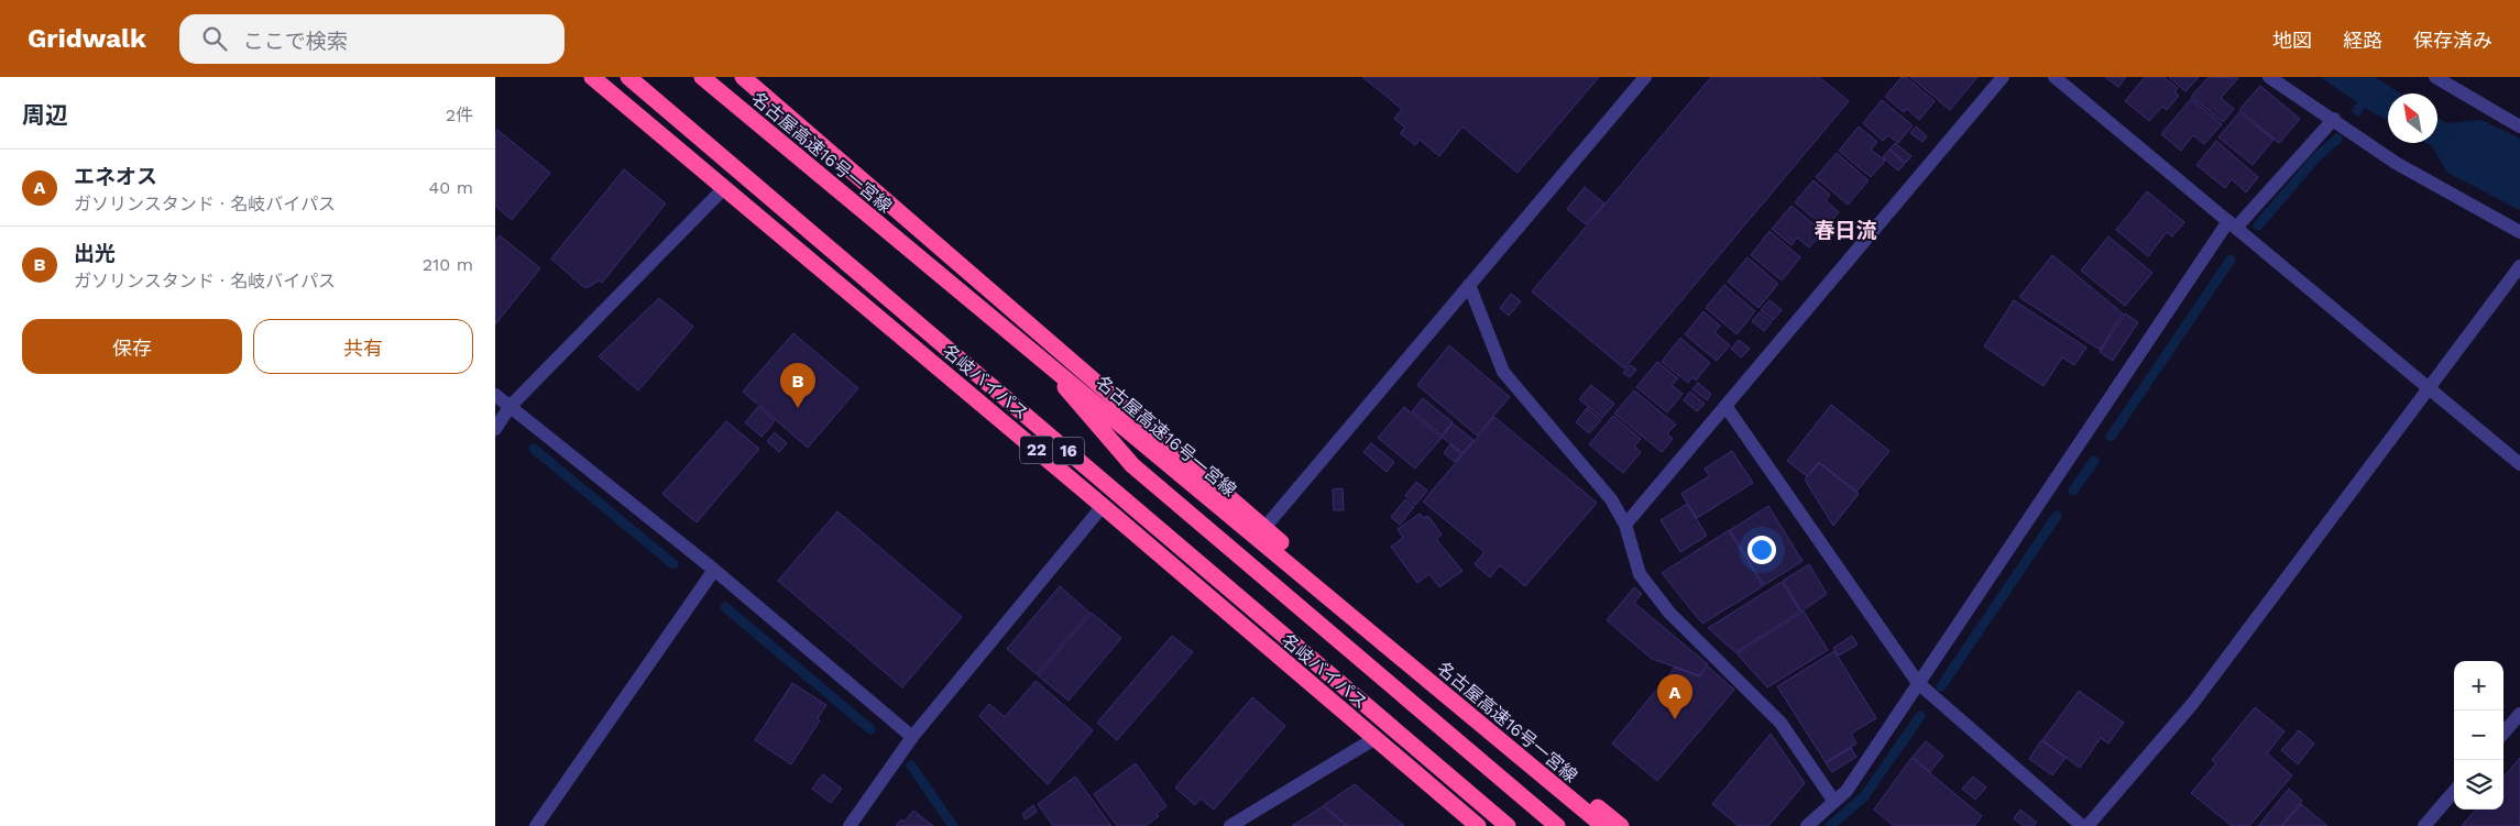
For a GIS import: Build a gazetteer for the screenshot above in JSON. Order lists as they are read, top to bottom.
{
  "streets": {
    "highway": [
      "名古屋高速16号一宮線",
      "名岐バイパス",
      "22",
      "16"
    ]
  },
  "districts": ["春日流"],
  "north": "top left",
  "page": {
    "header": "Gridwalk",
    "search": "ここで検索",
    "nav": ["地図", "経路", "保存済み"],
    "heading": ["周辺", "2件"],
    "list": [
      {
        "mark": "A",
        "name": "エネオス",
        "note": "ガソリンスタンド · 名岐バイパス",
        "value": "40 m"
      },
      {
        "mark": "B",
        "name": "出光",
        "note": "ガソリンスタンド · 名岐バイパス",
        "value": "210 m"
      }
    ],
    "buttons": ["保存", "共有"],
    "pins": ["B", "A"],
    "map_buttons": ["+", "−"]
  }
}
